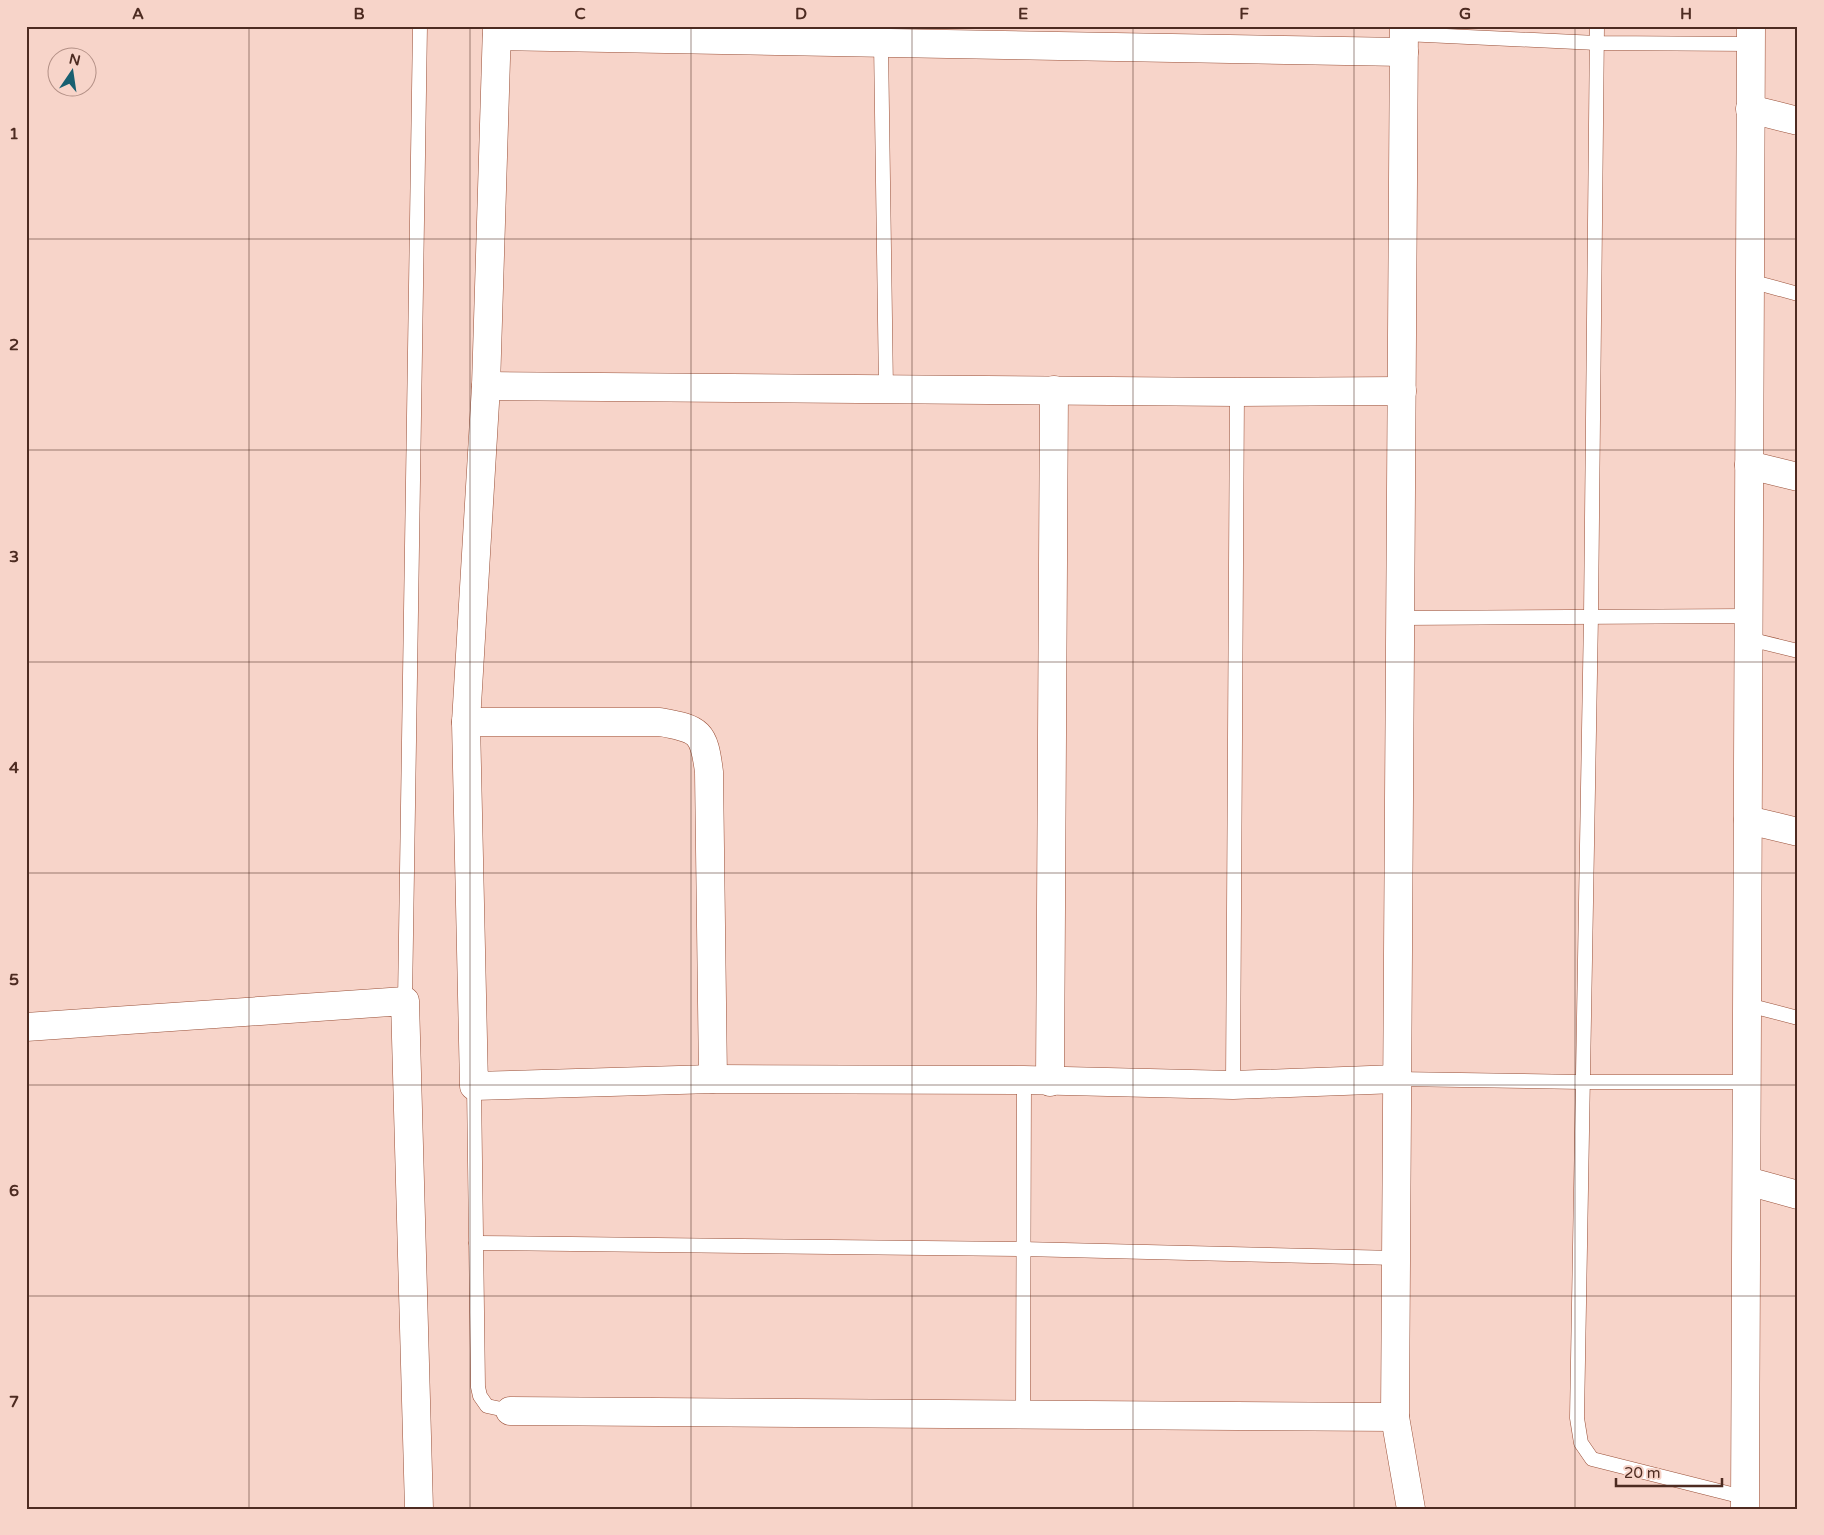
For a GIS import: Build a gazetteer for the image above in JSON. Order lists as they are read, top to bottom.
{
  "scale_bar": "20 m",
  "north": "top",
  "grid": {
    "columns": [
      "A",
      "B",
      "C",
      "D",
      "E",
      "F",
      "G",
      "H"
    ],
    "rows": [
      "1",
      "2",
      "3",
      "4",
      "5",
      "6",
      "7"
    ]
  }
}
